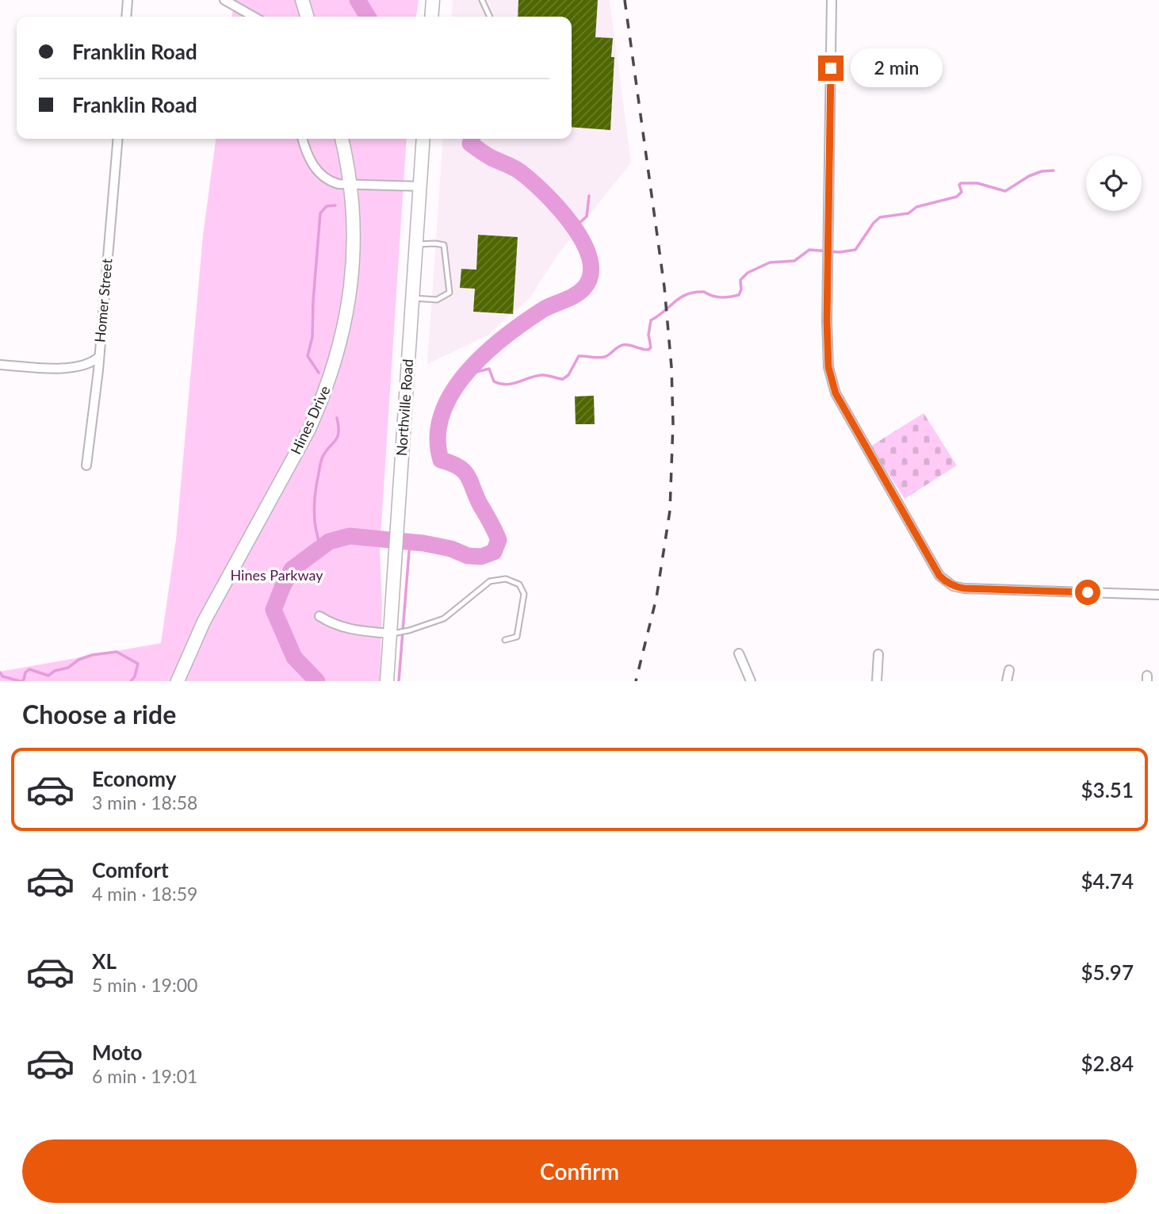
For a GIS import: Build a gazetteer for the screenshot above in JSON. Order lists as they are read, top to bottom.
{
  "streets": {
    "street": ["Homer Street", "Northville Road", "Hines Drive"]
  },
  "parks": ["Hines Parkway"],
  "page": {
    "banner": ["Franklin Road", "Franklin Road"],
    "bubble": "2 min",
    "heading": "Choose a ride",
    "list": [
      {
        "name": "Economy",
        "note": "3 min · 18:58",
        "value": "$3.51"
      },
      {
        "name": "Comfort",
        "note": "4 min · 18:59",
        "value": "$4.74"
      },
      {
        "name": "XL",
        "note": "5 min · 19:00",
        "value": "$5.97"
      },
      {
        "name": "Moto",
        "note": "6 min · 19:01",
        "value": "$2.84"
      }
    ],
    "buttons": "Confirm"
  }
}
